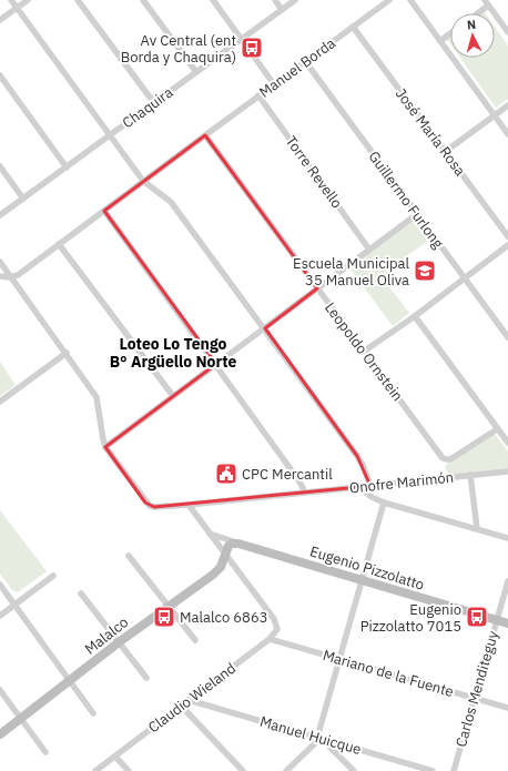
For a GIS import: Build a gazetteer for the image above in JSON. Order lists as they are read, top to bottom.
{
  "streets": {
    "main road": ["Eugenio Pizzolatto", "Malalco"],
    "street": [
      "Manuel Borda",
      "Chaquira",
      "José María Rosa",
      "Torre Revello",
      "Guillermo Furlong",
      "Leopoldo Ornstein",
      "Onofre Marimón",
      "Mariano de la Fuente",
      "Carlos Menditeguy",
      "Claudio Wieland",
      "Manuel Huicque"
    ]
  },
  "crossings": [
    ["Manuel Borda", "José María Rosa"],
    ["Manuel Borda", "Torre Revello"],
    ["Manuel Borda", "Guillermo Furlong"],
    ["Manuel Borda", "Leopoldo Ornstein"],
    ["Eugenio Pizzolatto", "Carlos Menditeguy"],
    ["Mariano de la Fuente", "Carlos Menditeguy"],
    ["Mariano de la Fuente", "Claudio Wieland"],
    ["Claudio Wieland", "Manuel Huicque"]
  ],
  "districts": ["Loteo Lo Tengo B° Argüello Norte"],
  "places": {
    "bus stop": ["Av Central (ent Borda y Chaquira)", "Malalco 6863", "Eugenio Pizzolatto 7015"],
    "school or university": ["Escuela Municipal 35 Manuel Oliva"],
    "public building": ["CPC Mercantil"]
  },
  "north": "top"
}
